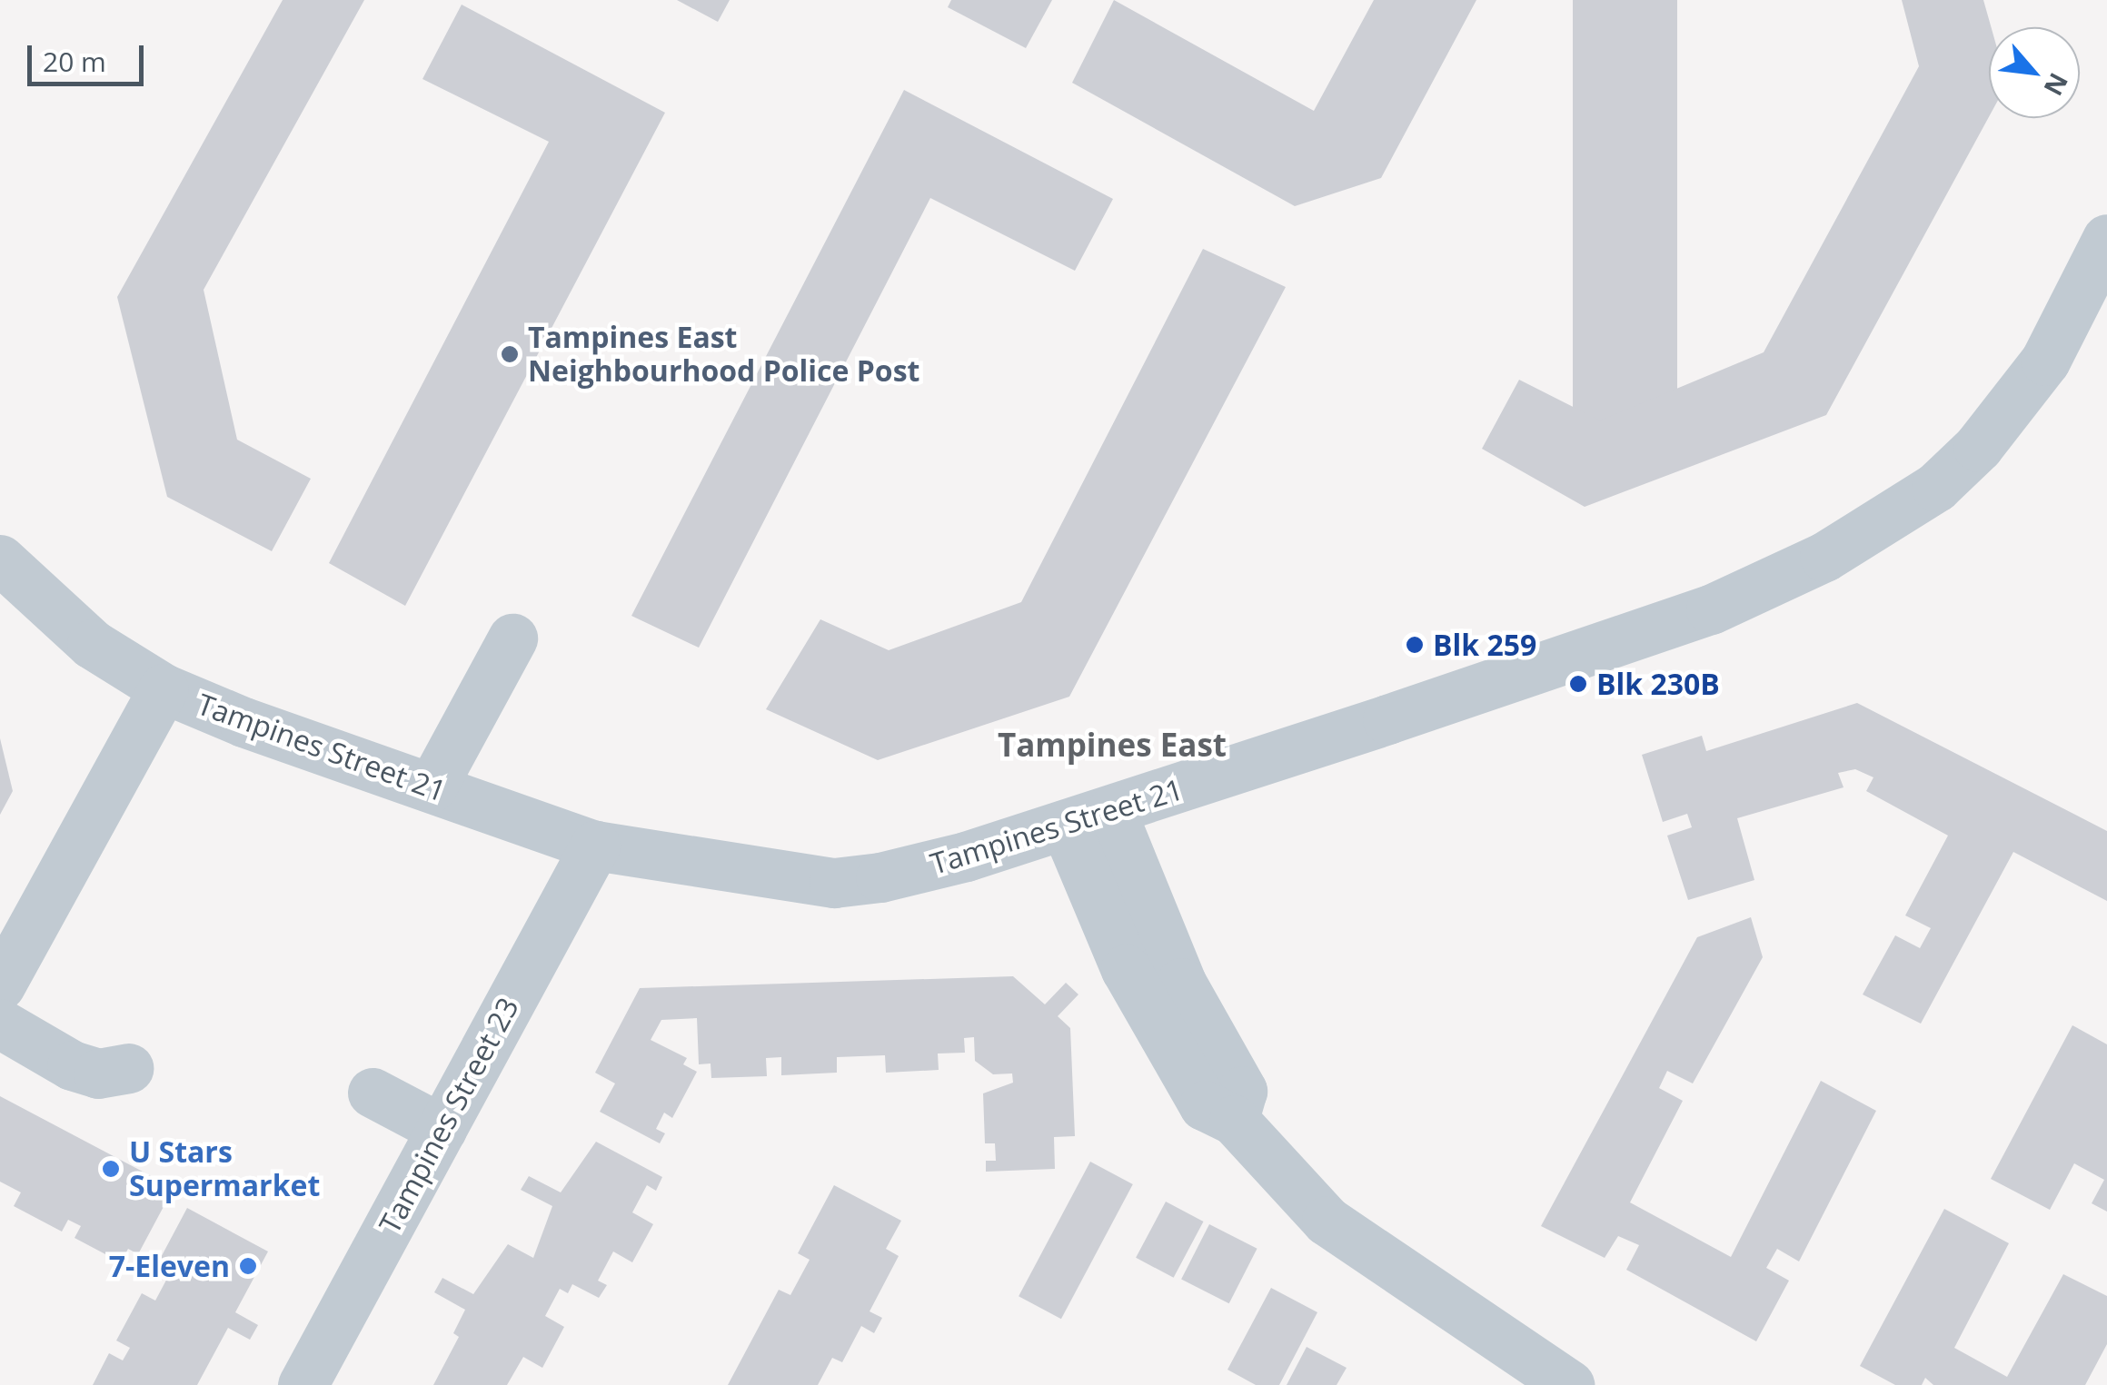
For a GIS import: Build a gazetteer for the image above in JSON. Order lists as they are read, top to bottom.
{
  "streets": {
    "street": ["Tampines Street 21", "Tampines Street 23"]
  },
  "crossings": [
    ["Tampines Street 21", "Tampines Street 23"]
  ],
  "districts": ["Tampines East"],
  "places": [
    "Tampines East Neighbourhood Police Post",
    "Blk 259",
    "Blk 230B",
    "U Stars Supermarket",
    "7-Eleven"
  ],
  "scale_bar": "20 m",
  "north": "bottom right"
}
